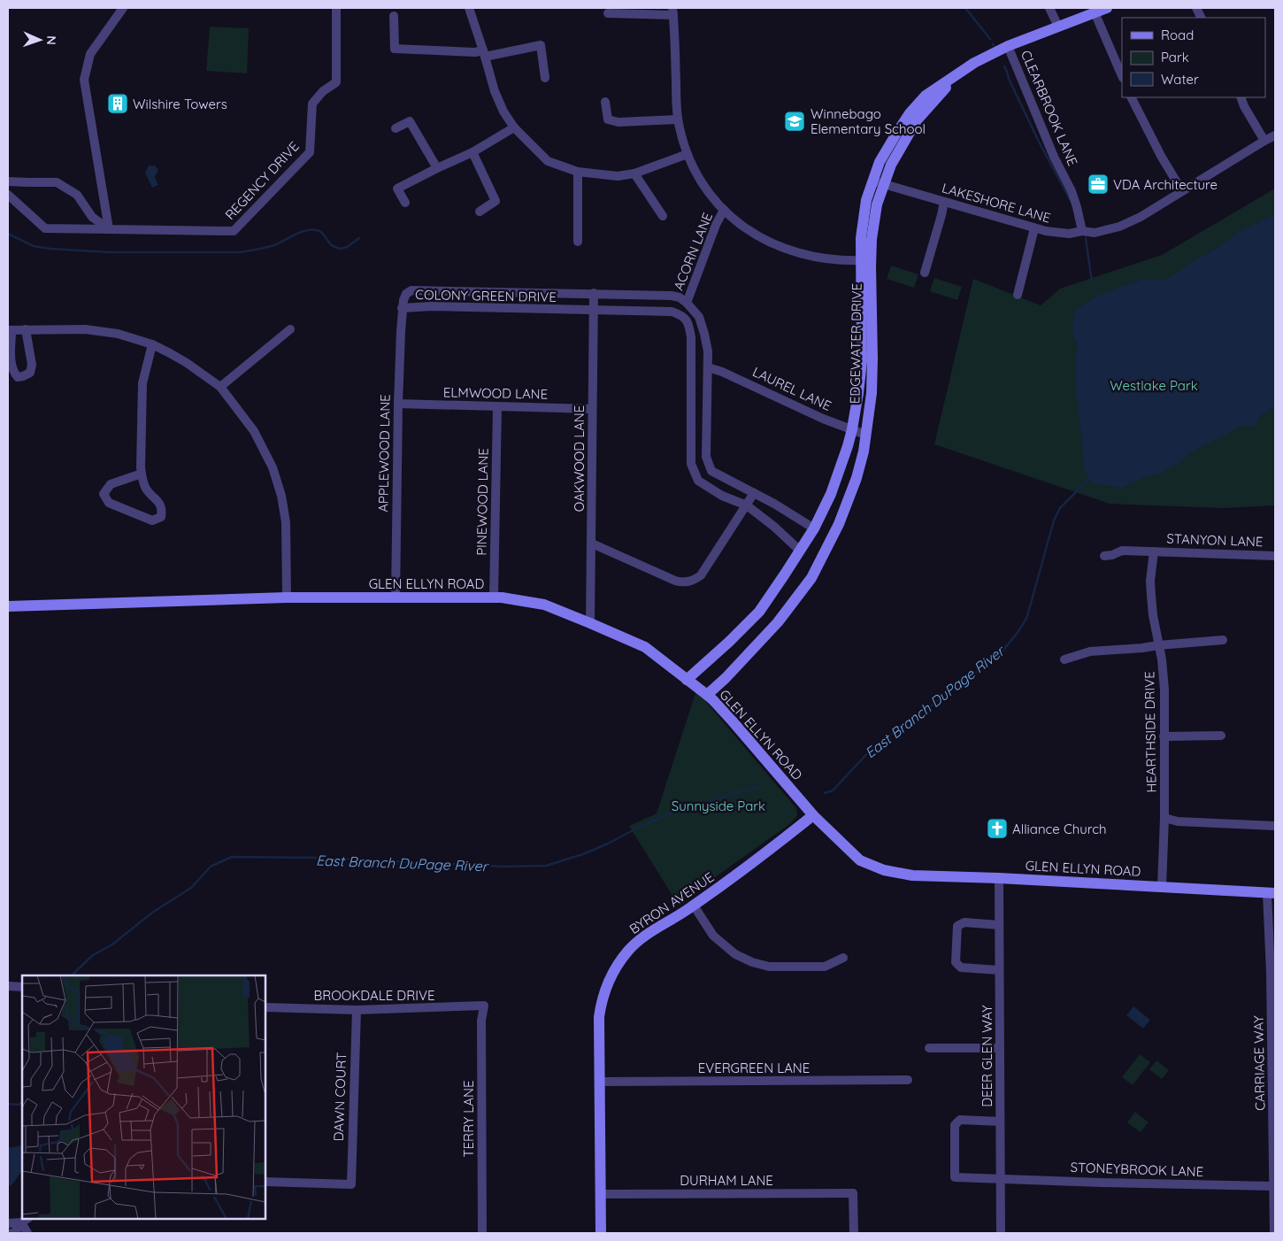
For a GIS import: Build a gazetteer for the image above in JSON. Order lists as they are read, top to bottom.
{
  "streets": {
    "street": [
      "CLEARBROOK LANE",
      "REGENCY DRIVE",
      "LAKESHORE LANE",
      "ACORN LANE",
      "COLONY GREEN DRIVE",
      "EDGEWATER DRIVE",
      "LAUREL LANE",
      "ELMWOOD LANE",
      "APPLEWOOD LANE",
      "OAKWOOD LANE",
      "PINEWOOD LANE",
      "STANYON LANE",
      "GLEN ELLYN ROAD",
      "HEARTHSIDE DRIVE",
      "BYRON AVENUE",
      "BROOKDALE DRIVE",
      "DEER GLEN WAY",
      "CARRIAGE WAY",
      "EVERGREEN LANE",
      "DAWN COURT",
      "TERRY LANE",
      "STONEYBROOK LANE",
      "DURHAM LANE"
    ]
  },
  "crossings": [
    ["CLEARBROOK LANE", "LAKESHORE LANE"],
    ["CLEARBROOK LANE", "EDGEWATER DRIVE"],
    ["LAKESHORE LANE", "EDGEWATER DRIVE"],
    ["ACORN LANE", "COLONY GREEN DRIVE"],
    ["COLONY GREEN DRIVE", "EDGEWATER DRIVE"],
    ["COLONY GREEN DRIVE", "APPLEWOOD LANE"],
    ["COLONY GREEN DRIVE", "OAKWOOD LANE"],
    ["EDGEWATER DRIVE", "LAUREL LANE"],
    ["EDGEWATER DRIVE", "GLEN ELLYN ROAD"],
    ["ELMWOOD LANE", "APPLEWOOD LANE"],
    ["ELMWOOD LANE", "OAKWOOD LANE"],
    ["ELMWOOD LANE", "PINEWOOD LANE"],
    ["APPLEWOOD LANE", "GLEN ELLYN ROAD"],
    ["OAKWOOD LANE", "GLEN ELLYN ROAD"],
    ["PINEWOOD LANE", "GLEN ELLYN ROAD"],
    ["STANYON LANE", "HEARTHSIDE DRIVE"],
    ["GLEN ELLYN ROAD", "HEARTHSIDE DRIVE"],
    ["GLEN ELLYN ROAD", "BYRON AVENUE"],
    ["GLEN ELLYN ROAD", "DEER GLEN WAY"],
    ["GLEN ELLYN ROAD", "CARRIAGE WAY"],
    ["BYRON AVENUE", "EVERGREEN LANE"],
    ["BYRON AVENUE", "DURHAM LANE"],
    ["BROOKDALE DRIVE", "DAWN COURT"],
    ["BROOKDALE DRIVE", "TERRY LANE"],
    ["DEER GLEN WAY", "STONEYBROOK LANE"],
    ["CARRIAGE WAY", "STONEYBROOK LANE"]
  ],
  "water": ["East Branch DuPage River"],
  "parks": ["Westlake Park", "Sunnyside Park"],
  "places": {
    "building": ["Wilshire Towers"],
    "school or university": ["Winnebago Elementary School"],
    "office": ["VDA Architecture"],
    "church": ["Alliance Church"]
  },
  "legend": ["Road", "Park", "Water"],
  "north": "right"
}
